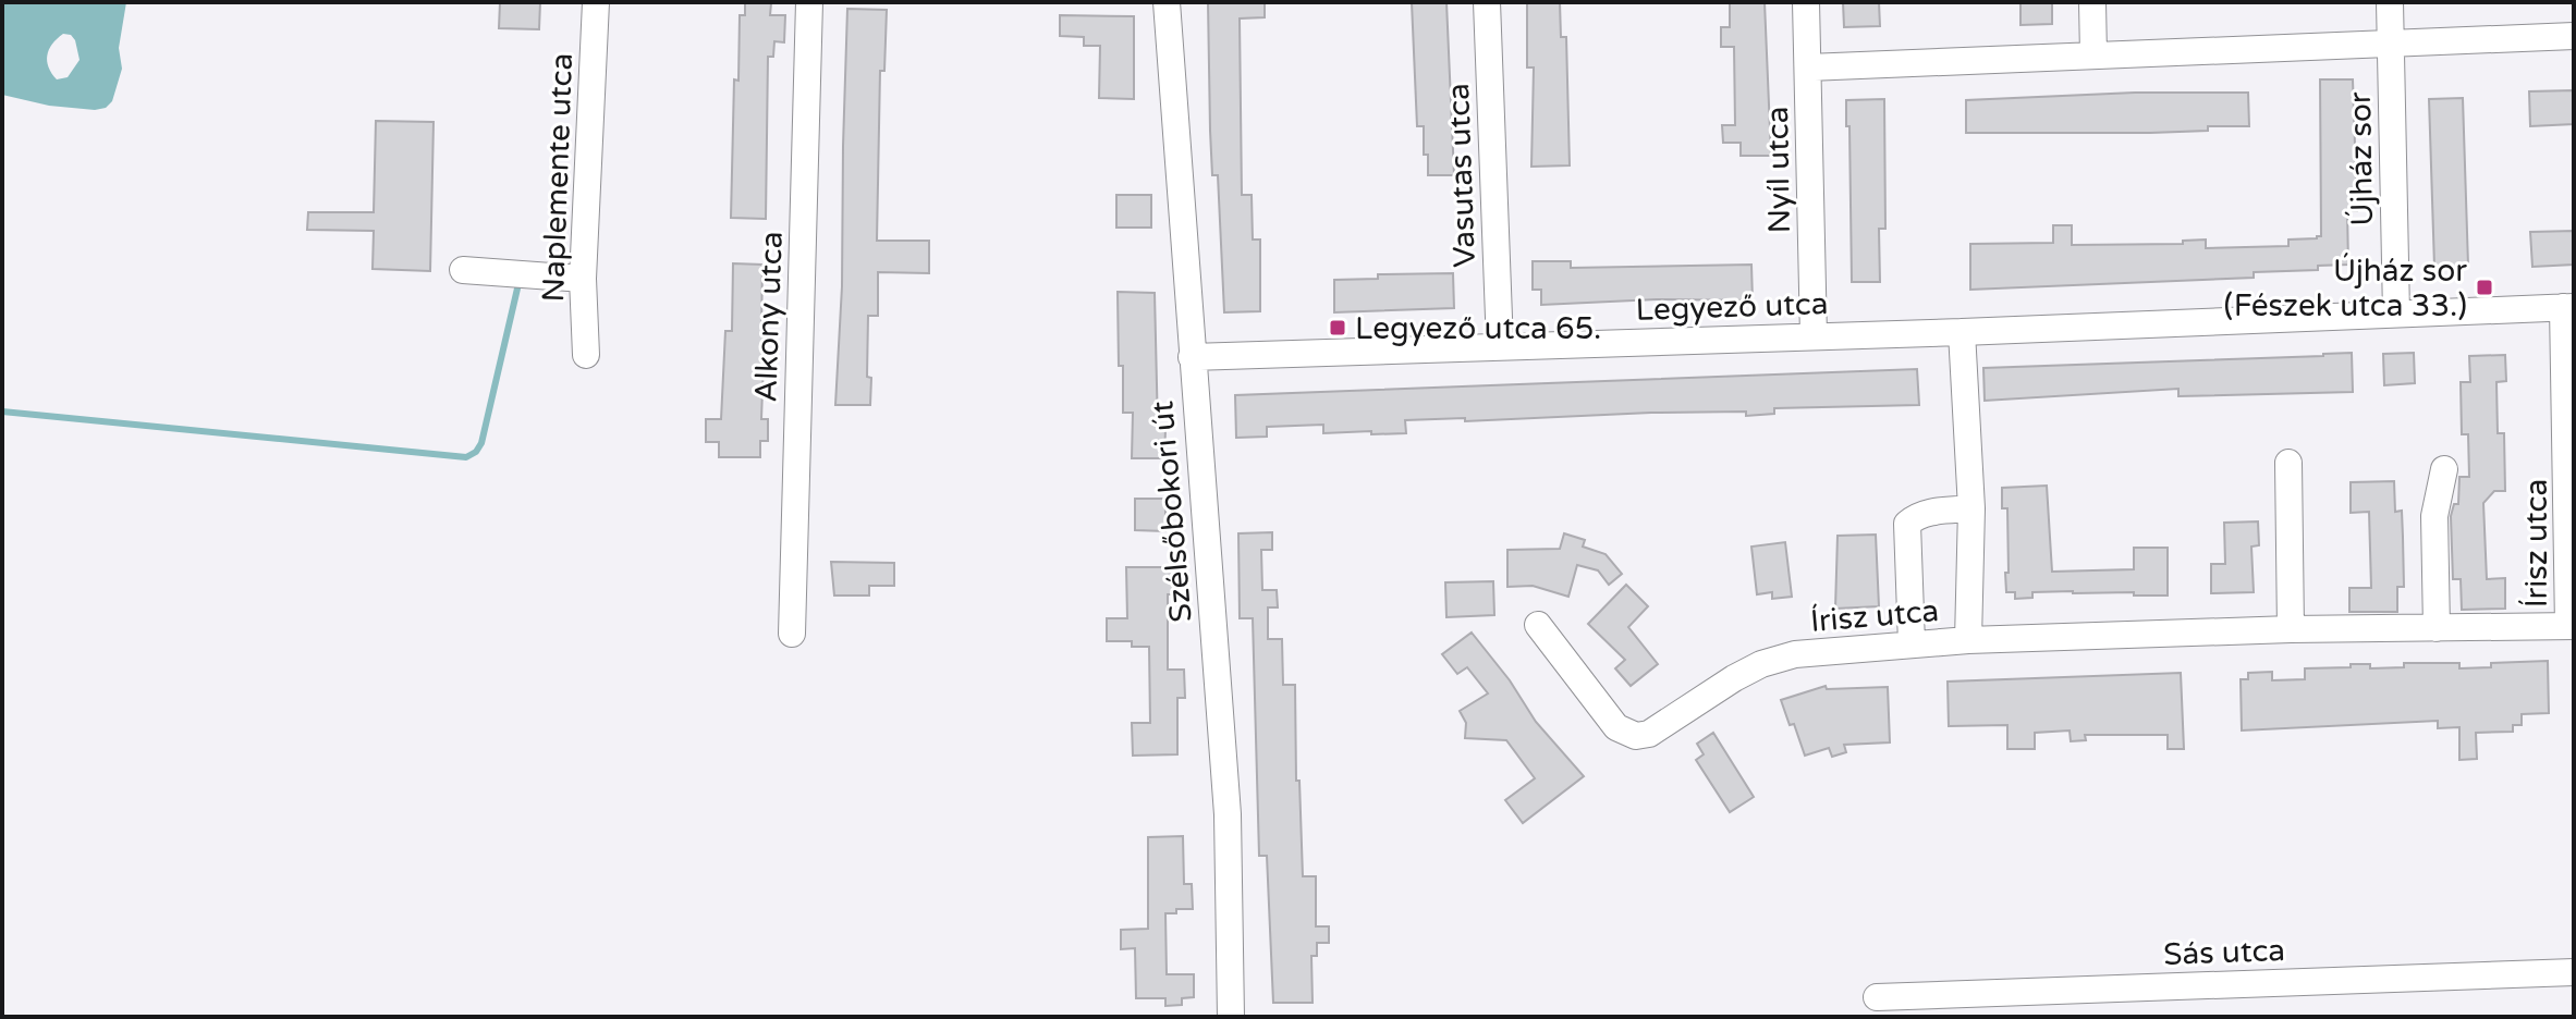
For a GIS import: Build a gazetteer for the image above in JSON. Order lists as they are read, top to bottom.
{
  "streets": {
    "street": [
      "Újház sor",
      "Nyíl utca",
      "Vasutas utca",
      "Naplemente utca",
      "Legyező utca",
      "Alkony utca",
      "Szélsőbokori út",
      "Írisz utca",
      "Sás utca"
    ]
  },
  "crossings": [
    ["Újház sor", "Legyező utca"],
    ["Nyíl utca", "Legyező utca"],
    ["Vasutas utca", "Legyező utca"],
    ["Legyező utca", "Szélsőbokori út"],
    ["Legyező utca", "Írisz utca"]
  ],
  "places": {
    "transit": ["Újház sor (Fészek utca 33.)", "Legyező utca 65."]
  }
}
